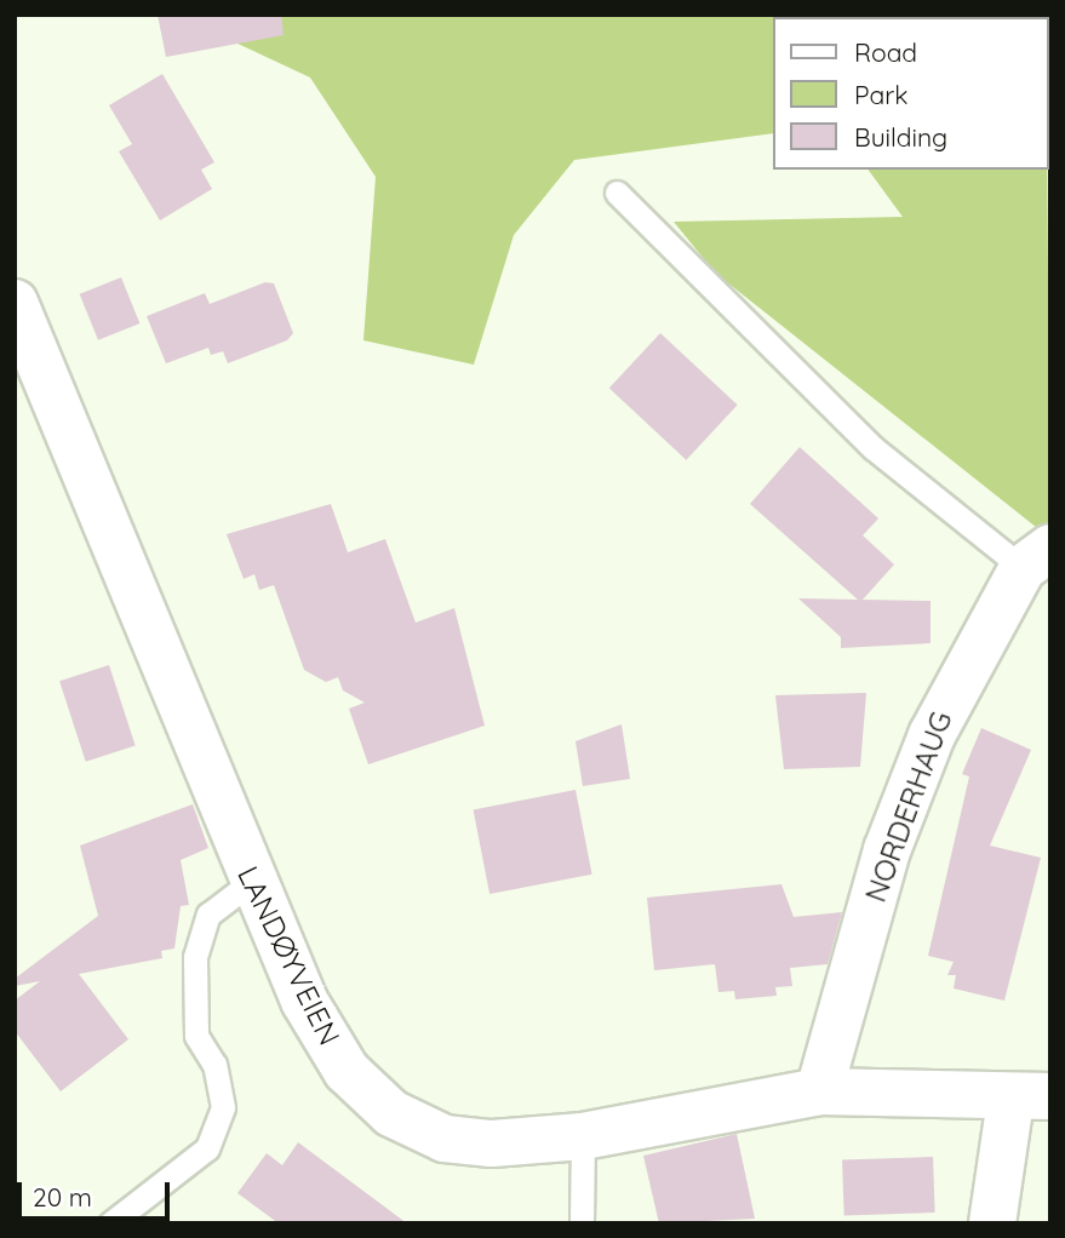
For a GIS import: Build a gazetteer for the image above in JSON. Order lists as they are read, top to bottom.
{
  "streets": {
    "street": ["NORDERHAUG", "LANDØYVEIEN"]
  },
  "crossings": [
    ["NORDERHAUG", "LANDØYVEIEN"]
  ],
  "legend": ["Road", "Park", "Building"],
  "scale_bar": "20 m"
}
